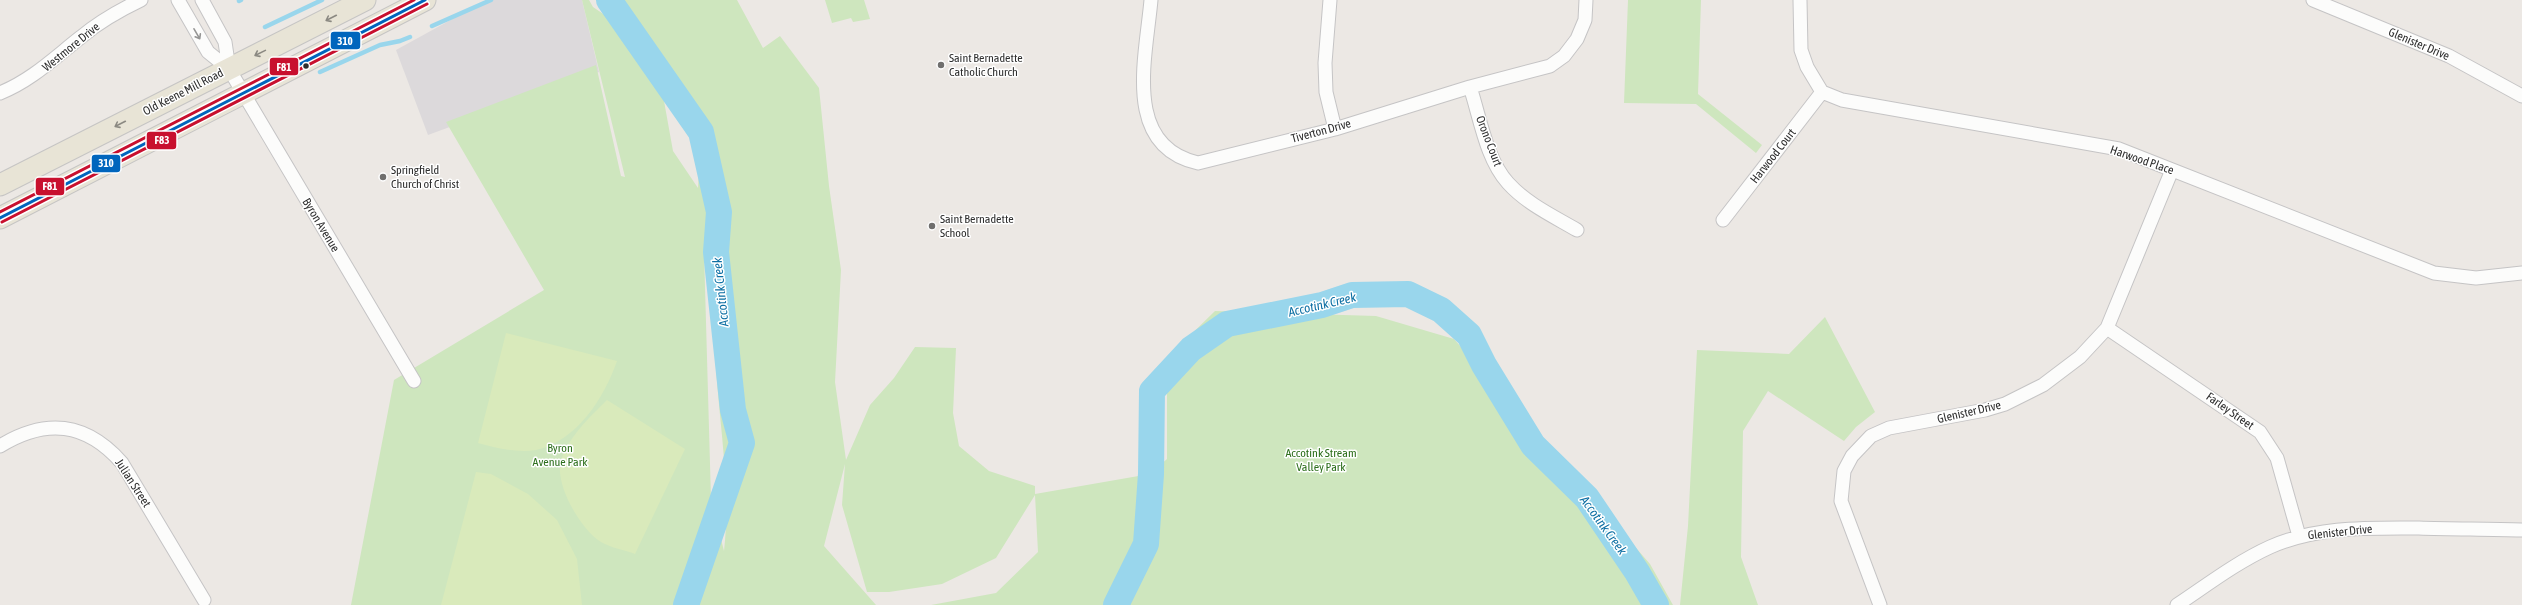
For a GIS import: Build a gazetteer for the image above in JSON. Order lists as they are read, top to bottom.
{
  "streets": {
    "main road": ["Old Keene Mill Road"],
    "street": [
      "Glenister Drive",
      "Westmore Drive",
      "Tiverton Drive",
      "Orono Court",
      "Harwood Court",
      "Harwood Place",
      "Byron Avenue",
      "Farley Street",
      "Julian Street"
    ]
  },
  "crossings": [
    ["Glenister Drive", "Harwood Place"],
    ["Glenister Drive", "Farley Street"],
    ["Old Keene Mill Road", "Byron Avenue"],
    ["Tiverton Drive", "Orono Court"],
    ["Harwood Court", "Harwood Place"]
  ],
  "water": ["Accotink Creek"],
  "parks": ["Byron Avenue Park", "Accotink Stream Valley Park"],
  "places": ["Saint Bernadette Catholic Church", "Springfield Church of Christ", "Saint Bernadette School"],
  "lines": ["transit line 310", "transit line F81", "transit line F83"]
}
